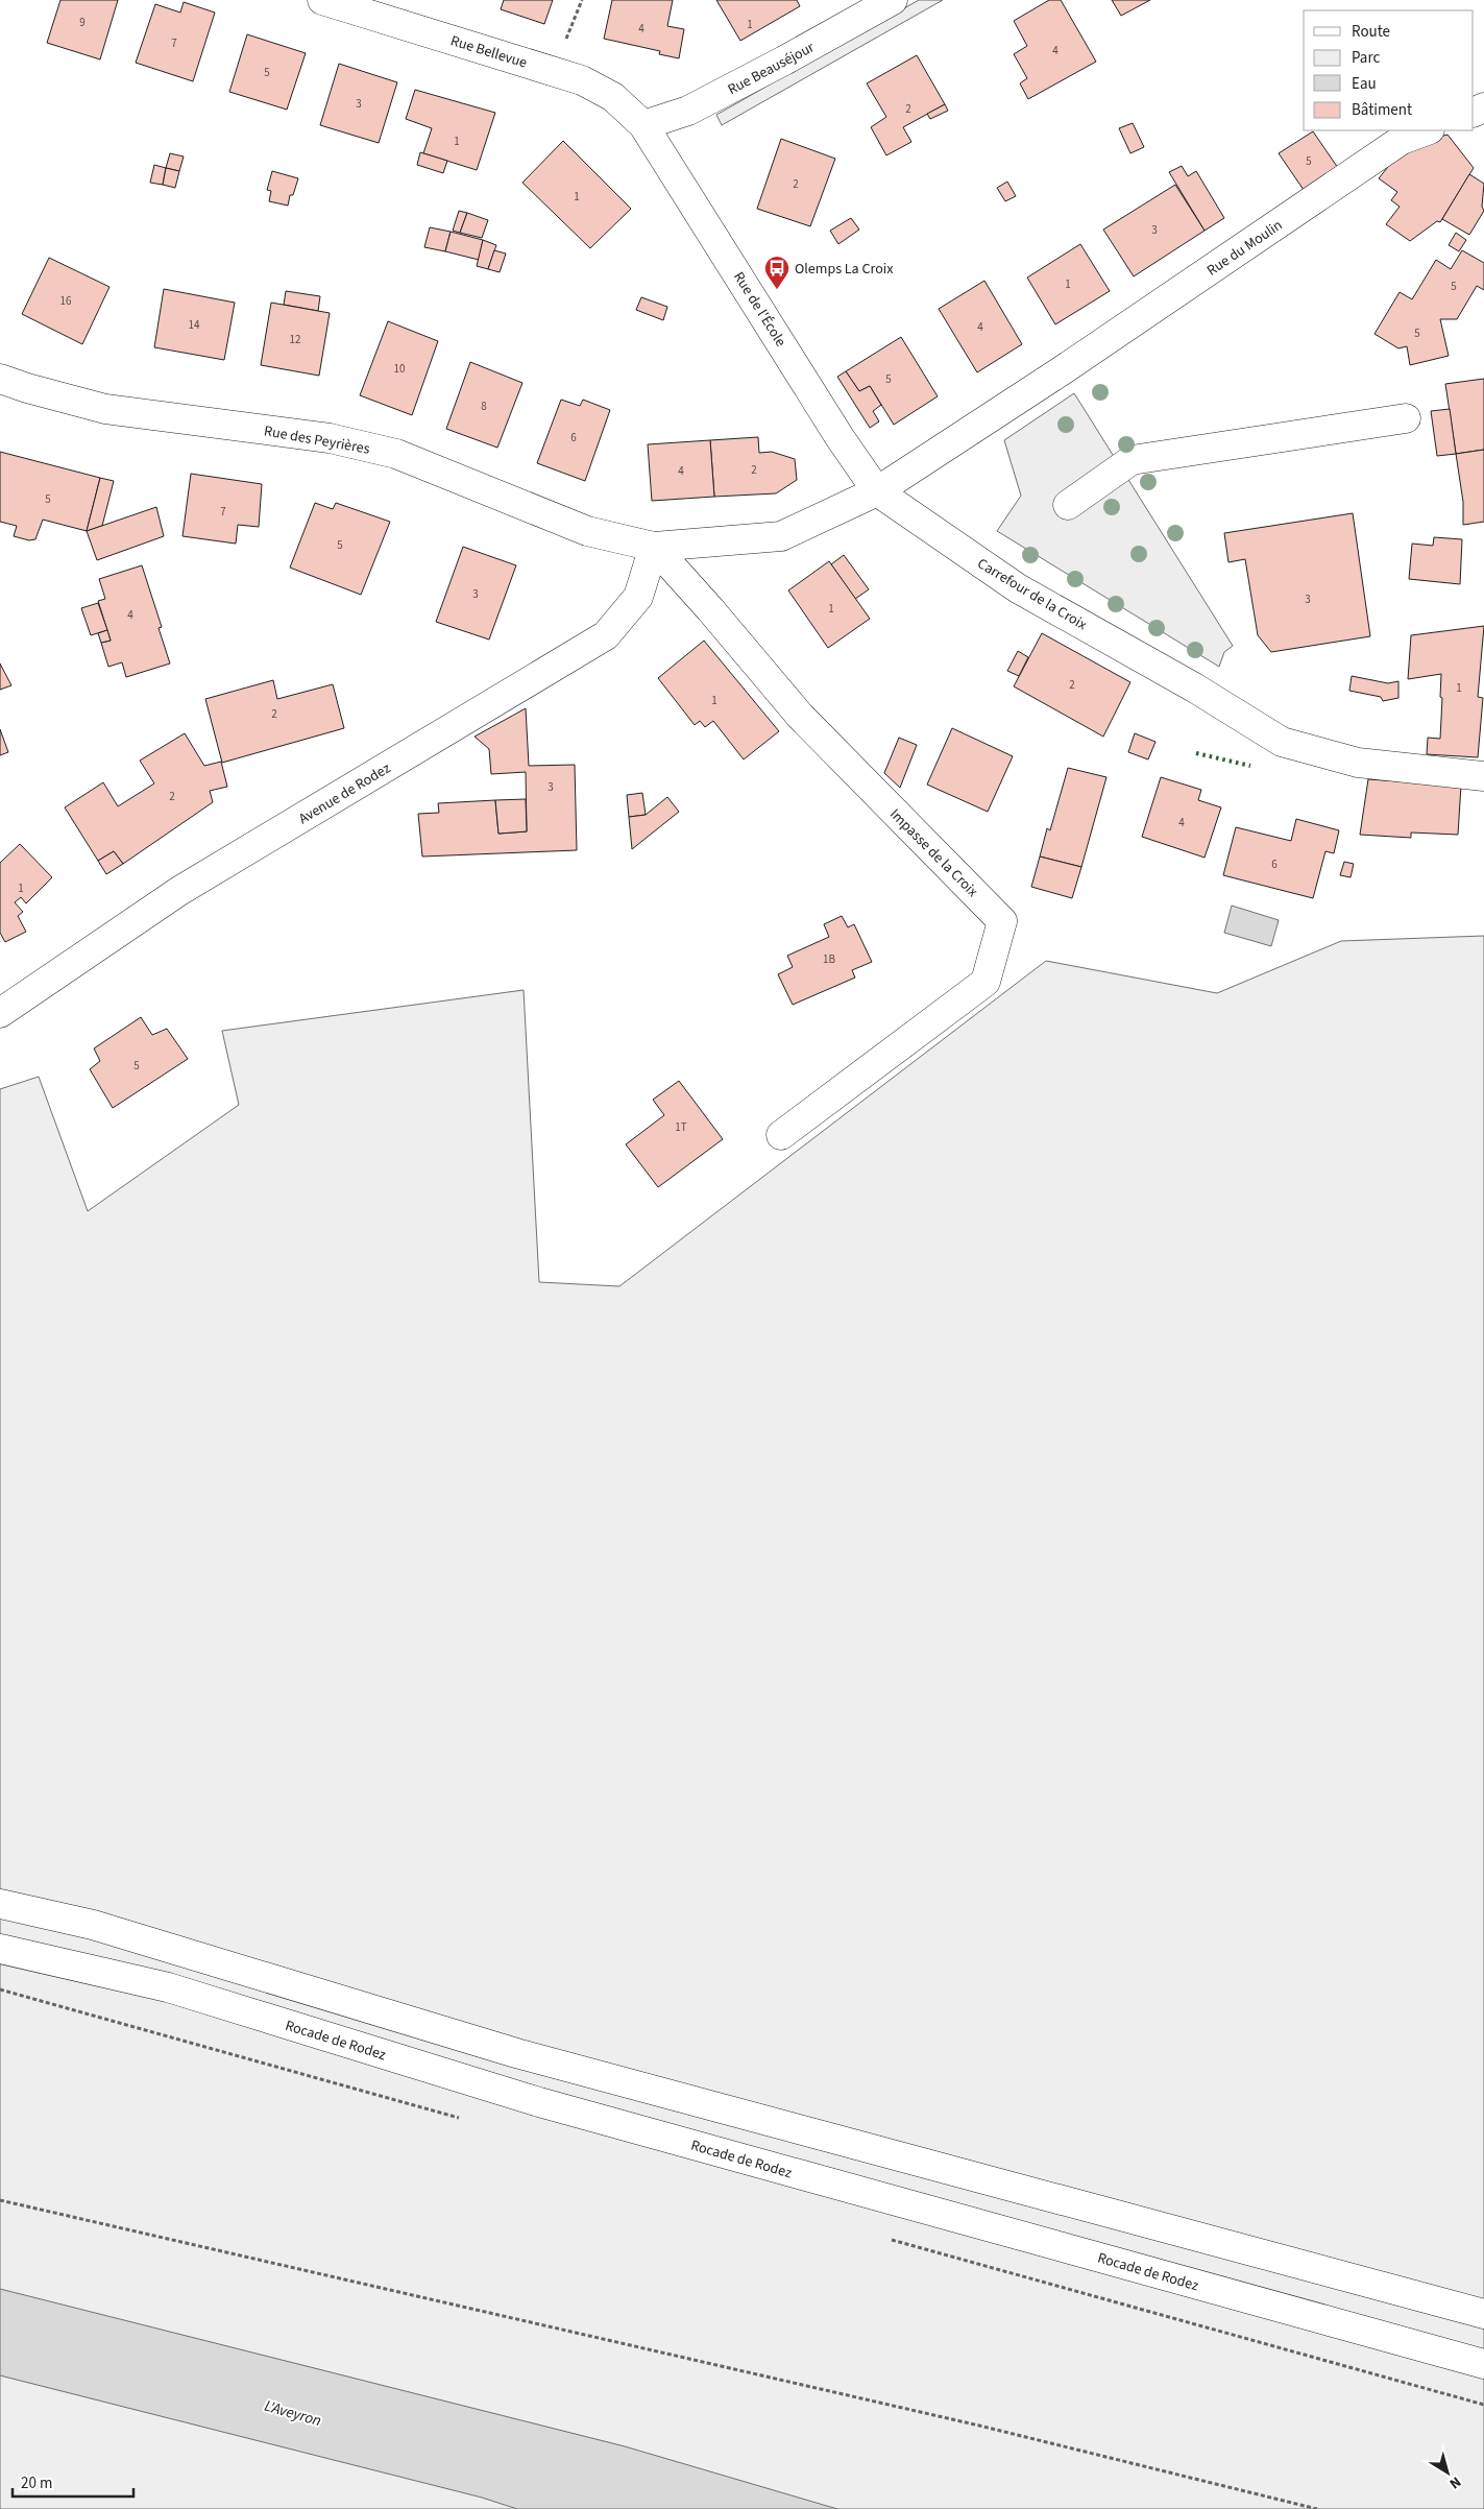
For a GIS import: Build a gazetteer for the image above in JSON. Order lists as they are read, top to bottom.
{
  "streets": {
    "main road": [
      "Rue Bellevue",
      "Rue Beauséjour",
      "Rue du Moulin",
      "Rue de l'École",
      "Rue des Peyrières",
      "Carrefour de la Croix",
      "Avenue de Rodez",
      "Impasse de la Croix",
      "Rocade de Rodez"
    ]
  },
  "crossings": [
    ["Rue Bellevue", "Rue Beauséjour"],
    ["Rue Bellevue", "Rue de l'École"],
    ["Rue Beauséjour", "Rue de l'École"],
    ["Rue du Moulin", "Rue de l'École"],
    ["Rue du Moulin", "Carrefour de la Croix"],
    ["Rue de l'École", "Carrefour de la Croix"],
    ["Rue des Peyrières", "Avenue de Rodez"],
    ["Rue des Peyrières", "Impasse de la Croix"],
    ["Avenue de Rodez", "Impasse de la Croix"]
  ],
  "water": ["L'Aveyron"],
  "places": {
    "bus stop": ["Olemps La Croix"]
  },
  "house_numbers": [
    "9",
    "1",
    "4",
    "7",
    "4",
    "5",
    "3",
    "2",
    "1",
    "5",
    "2",
    "1",
    "3",
    "1",
    "5",
    "16",
    "14",
    "4",
    "5",
    "12",
    "10",
    "5",
    "8",
    "6",
    "2",
    "4",
    "5",
    "7",
    "5",
    "3",
    "3",
    "1",
    "4",
    "2",
    "1",
    "1",
    "2",
    "3",
    "2",
    "4",
    "6",
    "1",
    "1B",
    "5",
    "1T"
  ],
  "legend": [
    "Route",
    "Parc",
    "Eau",
    "Bâtiment"
  ],
  "scale_bar": "20 m",
  "north": "bottom right"
}
